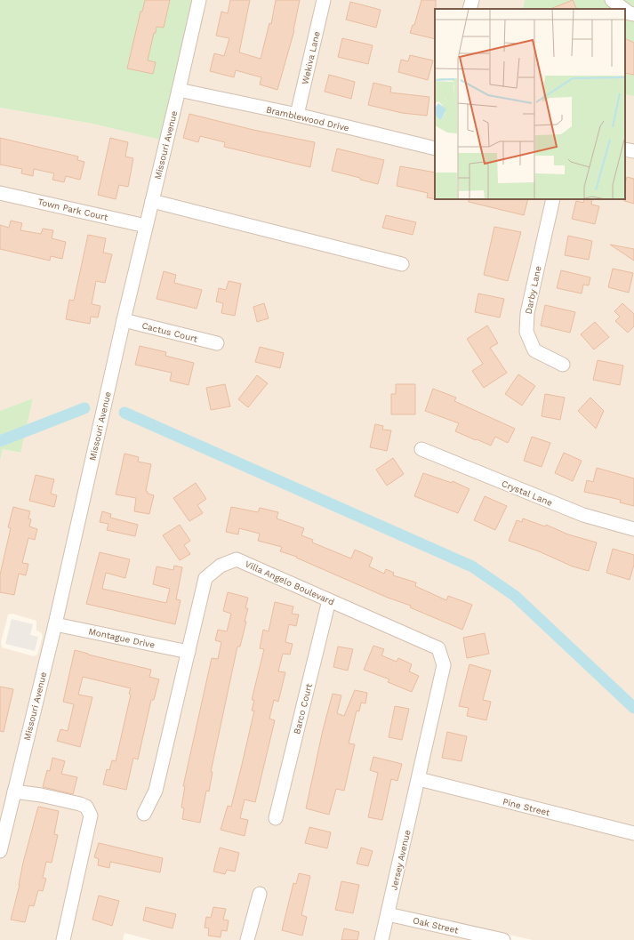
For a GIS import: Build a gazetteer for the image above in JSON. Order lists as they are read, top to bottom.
{
  "streets": {
    "street": [
      "Wekiva Lane",
      "Bramblewood Drive",
      "Missouri Avenue",
      "Town Park Court",
      "Darby Lane",
      "Cactus Court",
      "Crystal Lane",
      "Villa Angelo Boulevard",
      "Montague Drive",
      "Barco Court",
      "Pine Street",
      "Jersey Avenue",
      "Oak Street"
    ]
  },
  "crossings": [
    ["Wekiva Lane", "Bramblewood Drive"],
    ["Bramblewood Drive", "Missouri Avenue"],
    ["Missouri Avenue", "Town Park Court"],
    ["Missouri Avenue", "Cactus Court"],
    ["Missouri Avenue", "Montague Drive"],
    ["Villa Angelo Boulevard", "Montague Drive"],
    ["Villa Angelo Boulevard", "Barco Court"],
    ["Villa Angelo Boulevard", "Pine Street"],
    ["Villa Angelo Boulevard", "Jersey Avenue"],
    ["Pine Street", "Jersey Avenue"],
    ["Jersey Avenue", "Oak Street"]
  ]
}
